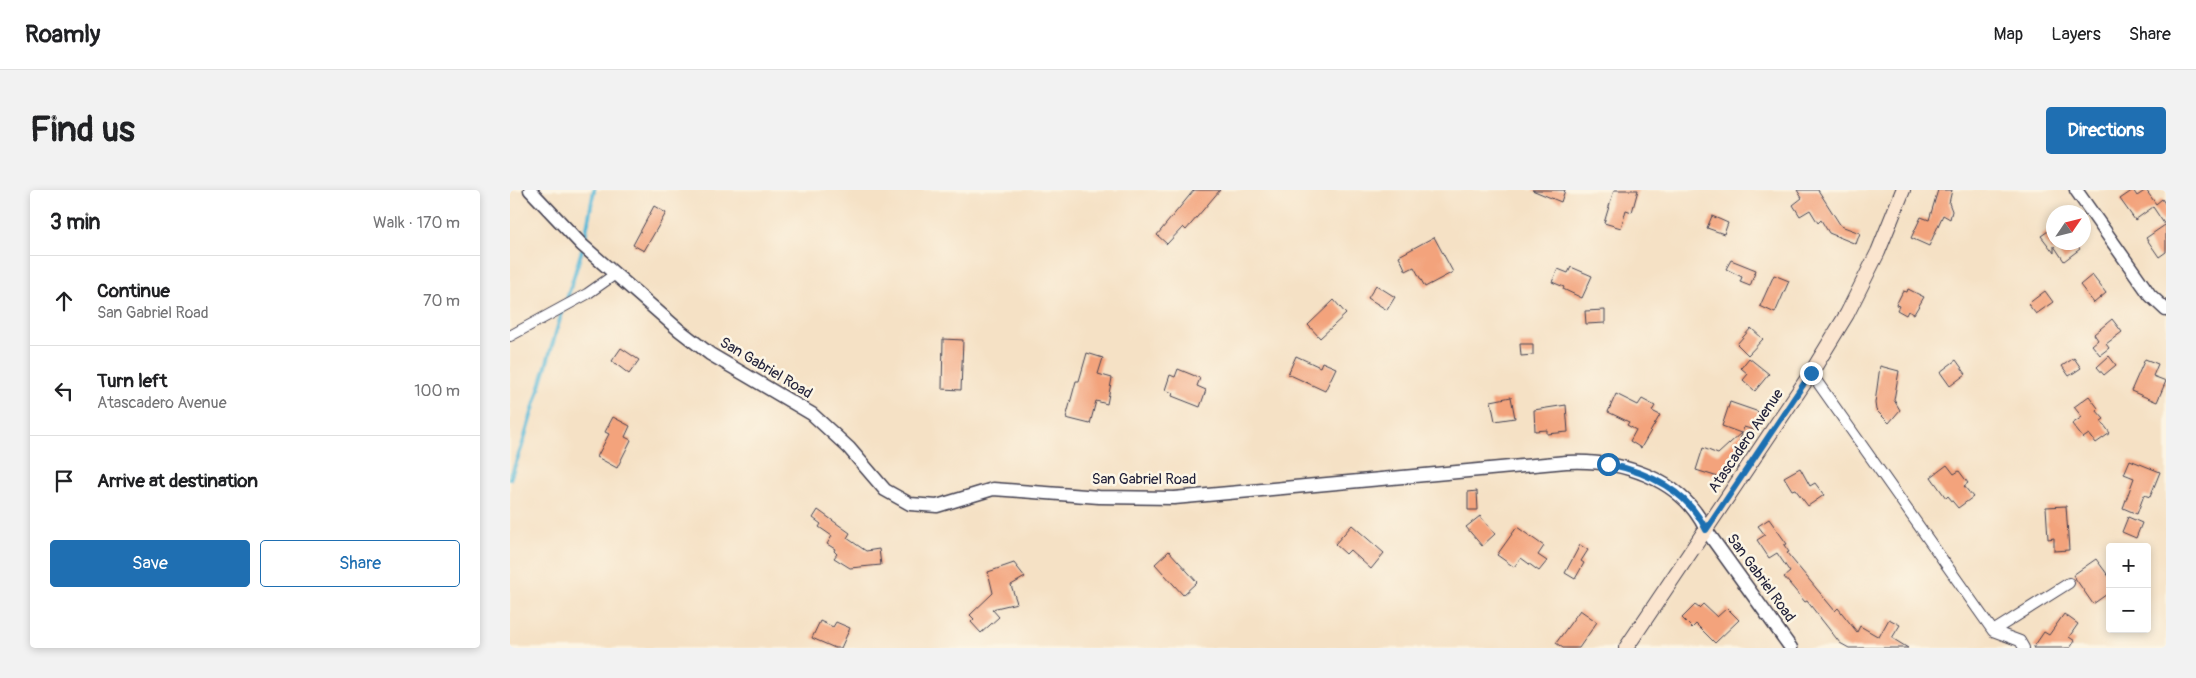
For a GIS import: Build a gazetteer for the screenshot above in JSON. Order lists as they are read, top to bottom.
{
  "streets": {
    "main road": ["Atascadero Avenue"],
    "street": ["San Gabriel Road"]
  },
  "crossings": [
    ["San Gabriel Road", "Atascadero Avenue"]
  ],
  "north": "top right",
  "page": {
    "header": "Roamly",
    "nav": ["Map", "Layers", "Share"],
    "buttons": [
      "Directions",
      ["Save", "Share"]
    ],
    "title": "Find us",
    "heading": ["3 min", "Walk · 170 m"],
    "list": [
      ["Continue", "San Gabriel Road", "70 m"],
      ["Turn left", "Atascadero Avenue", "100 m"],
      "Arrive at destination"
    ],
    "map_buttons": ["+", "−"]
  }
}
